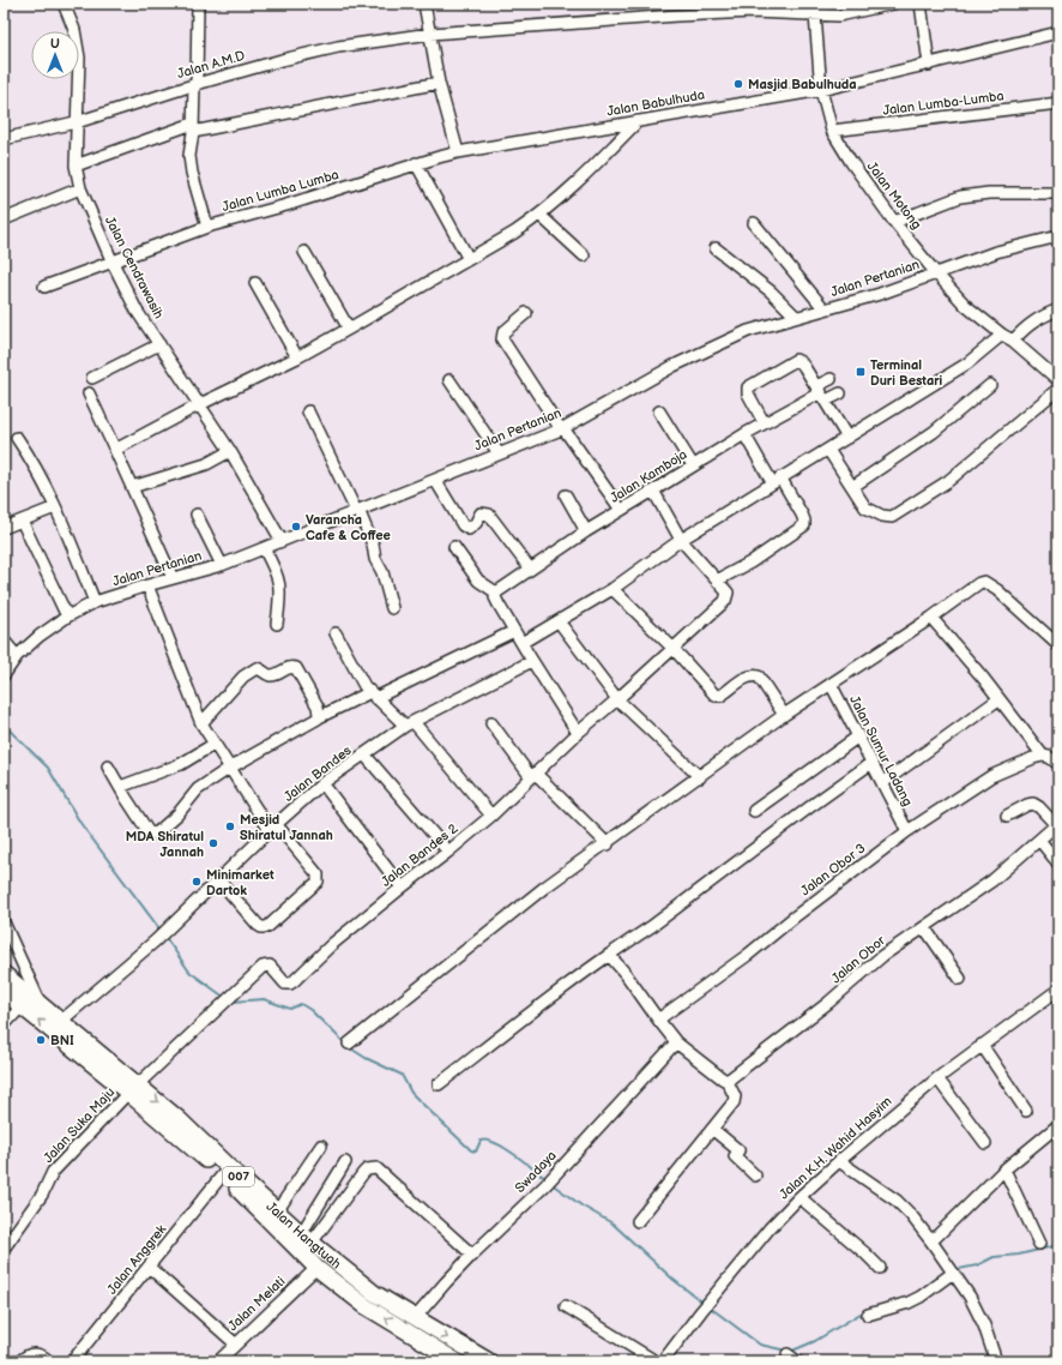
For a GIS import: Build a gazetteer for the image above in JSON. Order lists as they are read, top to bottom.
{
  "streets": {
    "highway": ["007", "Jalan Hangtuah"],
    "street": [
      "Jalan A.M.D",
      "Jalan Babulhuda",
      "Jalan Lumba-Lumba",
      "Jalan Lumba Lumba",
      "Jalan Motong",
      "Jalan Cendrawasih",
      "Jalan Pertanian",
      "Jalan Kamboja",
      "Jalan Sumur Ladang",
      "Jalan Bandes",
      "Jalan Bandes 2",
      "Jalan Obor 3",
      "Jalan Obor",
      "Jalan Suka Maju",
      "Jalan K.H. Wahid Hasyim",
      "Swadaya",
      "Jalan Anggrek",
      "Jalan Melati"
    ]
  },
  "crossings": [
    ["Jalan A.M.D", "Jalan Motong"],
    ["Jalan A.M.D", "Jalan Cendrawasih"],
    ["Jalan Babulhuda", "Jalan Lumba Lumba"],
    ["Jalan Babulhuda", "Jalan Motong"],
    ["Jalan Lumba-Lumba", "Jalan Motong"],
    ["Jalan Lumba Lumba", "Jalan Cendrawasih"],
    ["Jalan Motong", "Jalan Pertanian"],
    ["Jalan Cendrawasih", "Jalan Pertanian"],
    ["Jalan Sumur Ladang", "Jalan Obor 3"],
    ["Jalan Bandes", "Jalan Hangtuah"],
    ["Jalan Bandes 2", "Jalan Suka Maju"],
    ["Jalan Bandes 2", "Jalan Hangtuah"],
    ["Jalan Suka Maju", "Jalan Hangtuah"],
    ["Swadaya", "Jalan Hangtuah"],
    ["Jalan Hangtuah", "Jalan Anggrek"],
    ["Jalan Hangtuah", "Jalan Melati"]
  ],
  "places": {
    "other": [
      "Masjid Babulhuda",
      "Varancha Cafe & Coffee",
      "Mesjid Shiratul Jannah",
      "MDA Shiratul Jannah",
      "Minimarket Dartok",
      "BNI"
    ],
    "transit": ["Terminal Duri Bestari"]
  },
  "north": "top"
}
